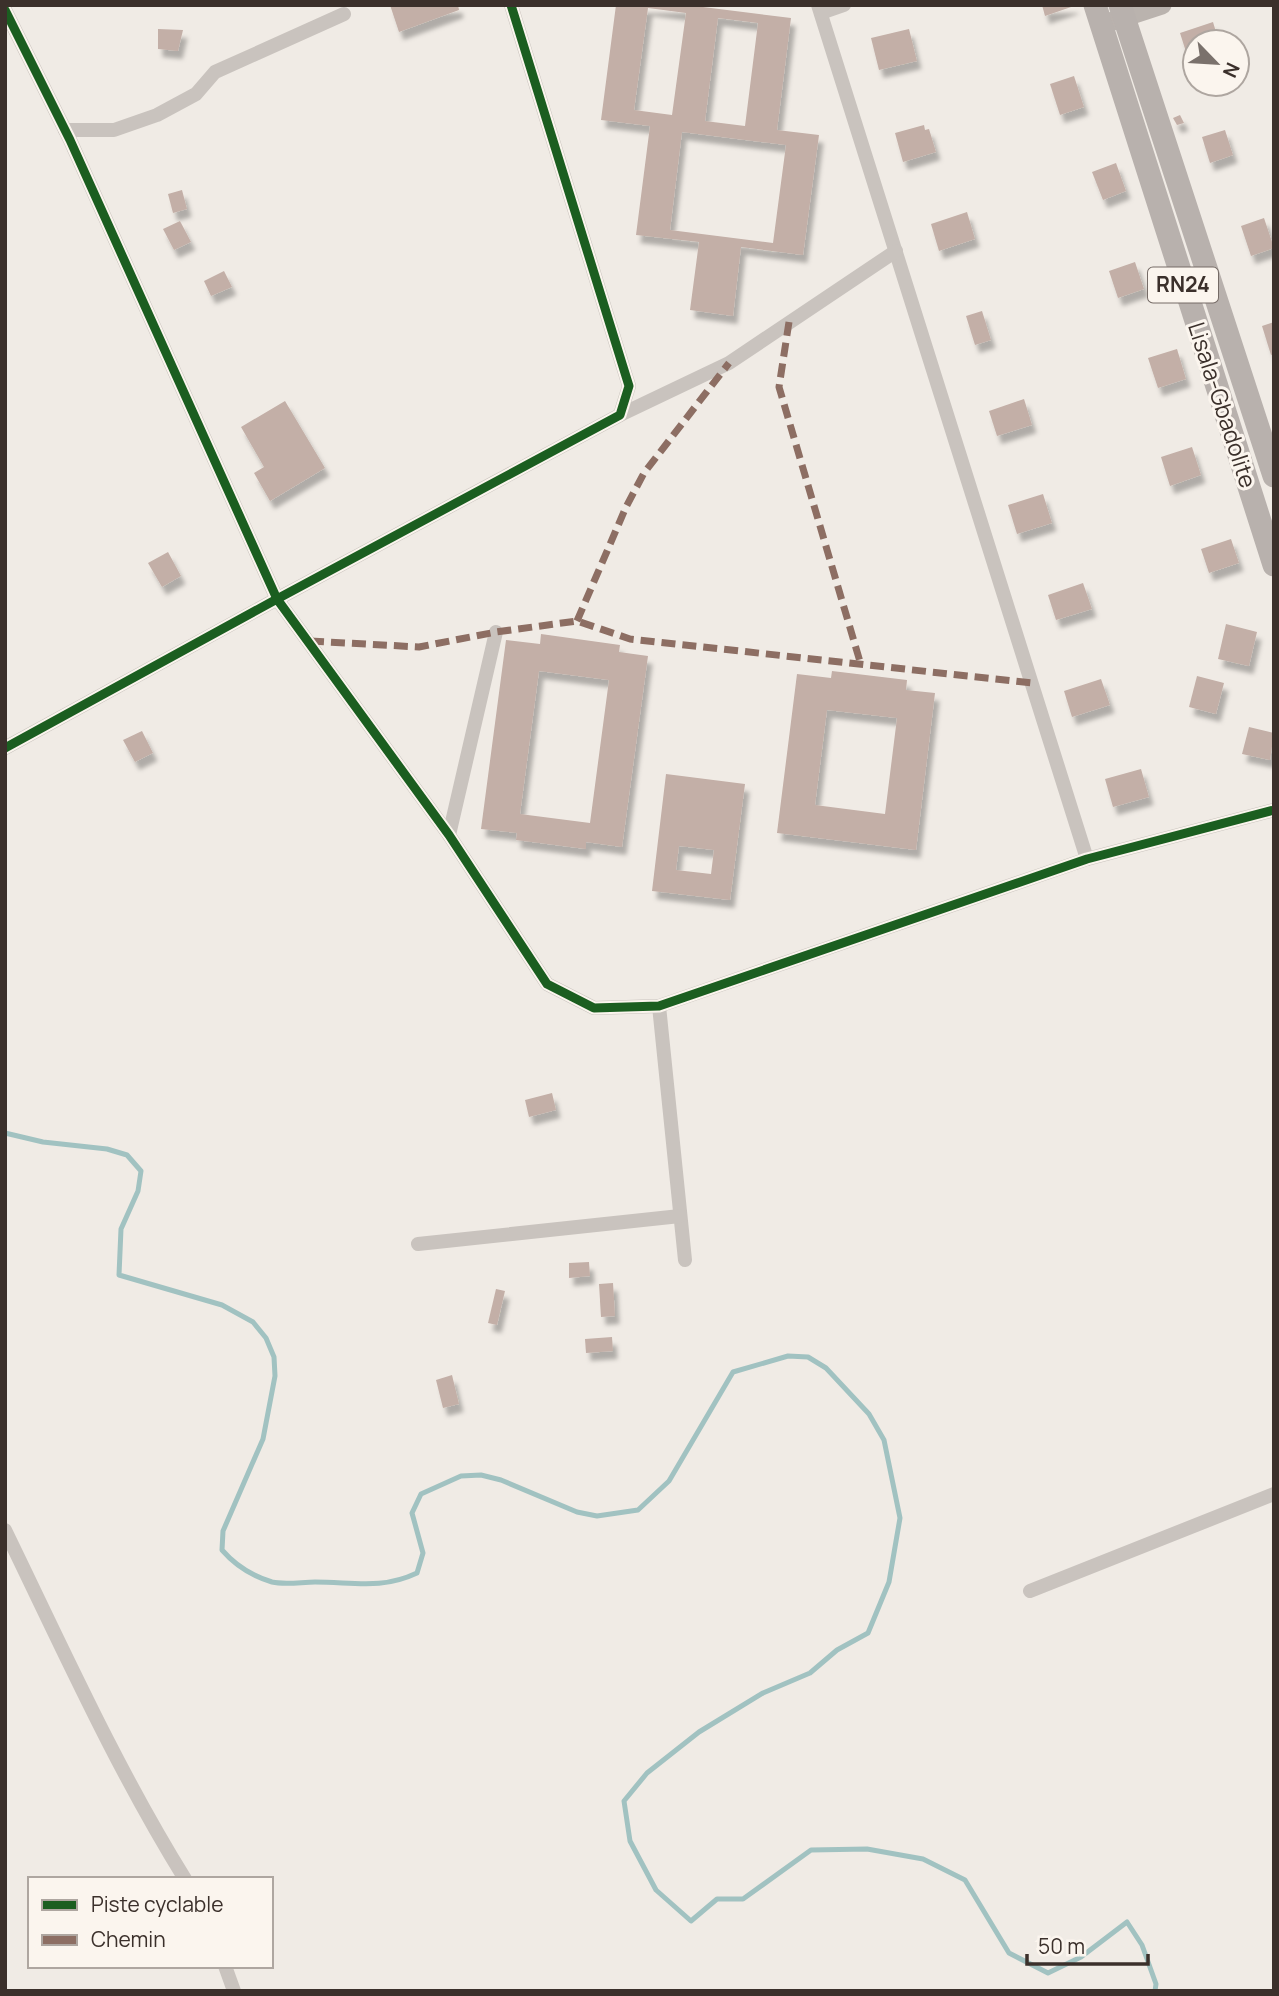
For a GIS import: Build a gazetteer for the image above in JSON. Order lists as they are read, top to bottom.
{
  "streets": {
    "main road": ["RN24", "Lisala-Gbadolite"]
  },
  "legend": ["Piste cyclable", "Chemin"],
  "scale_bar": "50 m",
  "north": "bottom right"
}
